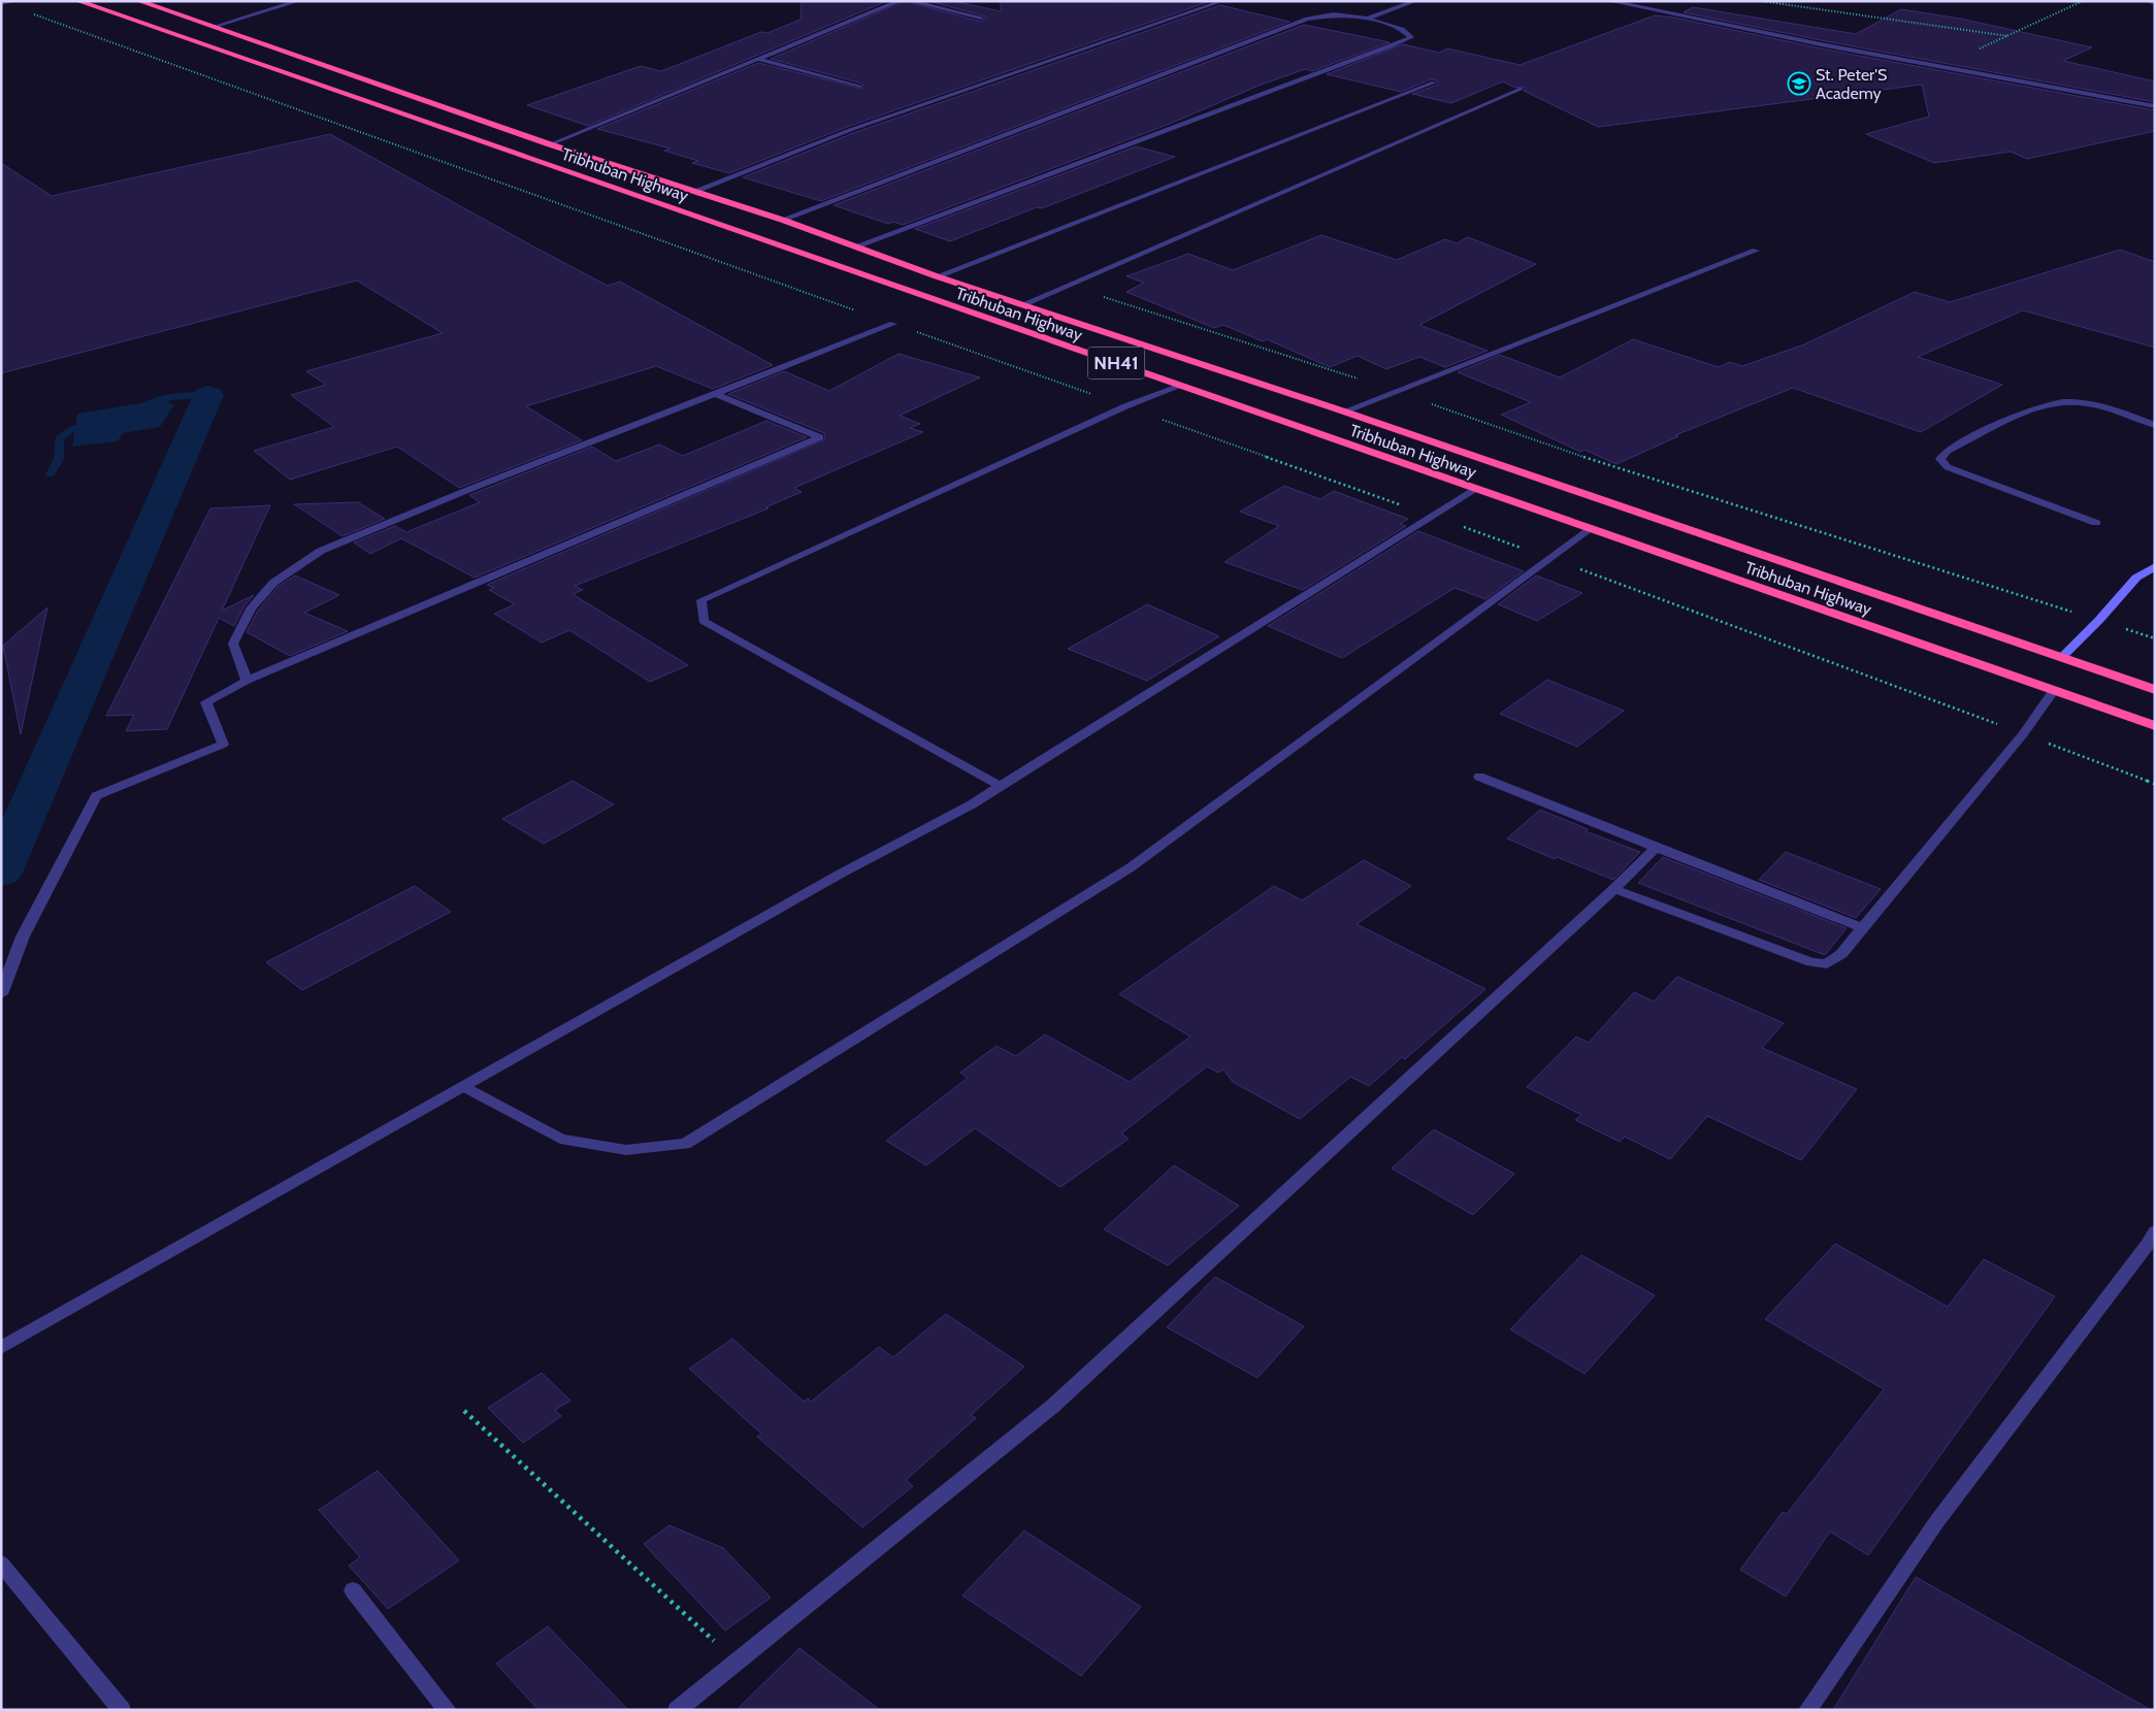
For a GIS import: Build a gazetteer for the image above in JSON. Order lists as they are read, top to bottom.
{
  "streets": {
    "highway": ["Tribhuban Highway", "NH41"]
  },
  "places": {
    "school or university": ["St. Peter'S Academy"]
  }
}
